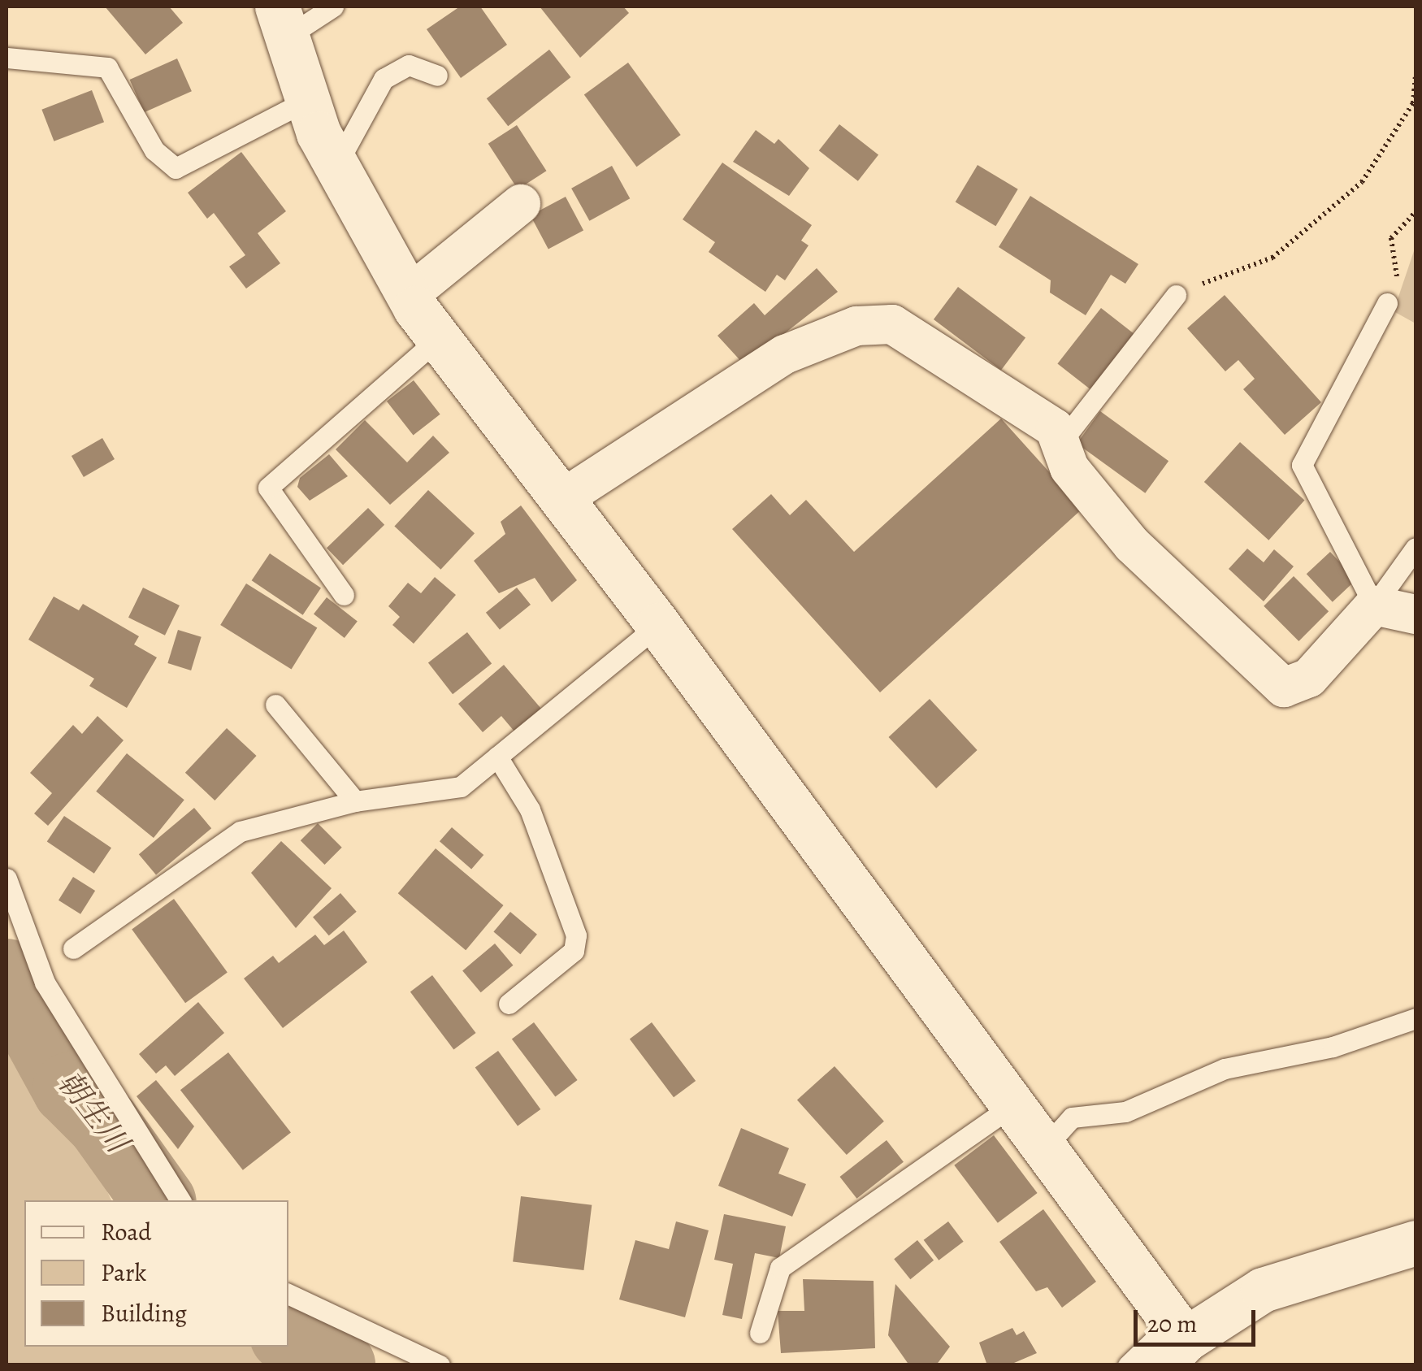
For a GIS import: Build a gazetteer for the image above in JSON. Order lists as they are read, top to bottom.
{
  "water": ["朝生川"],
  "legend": ["Road", "Park", "Building"],
  "scale_bar": "20 m"
}
